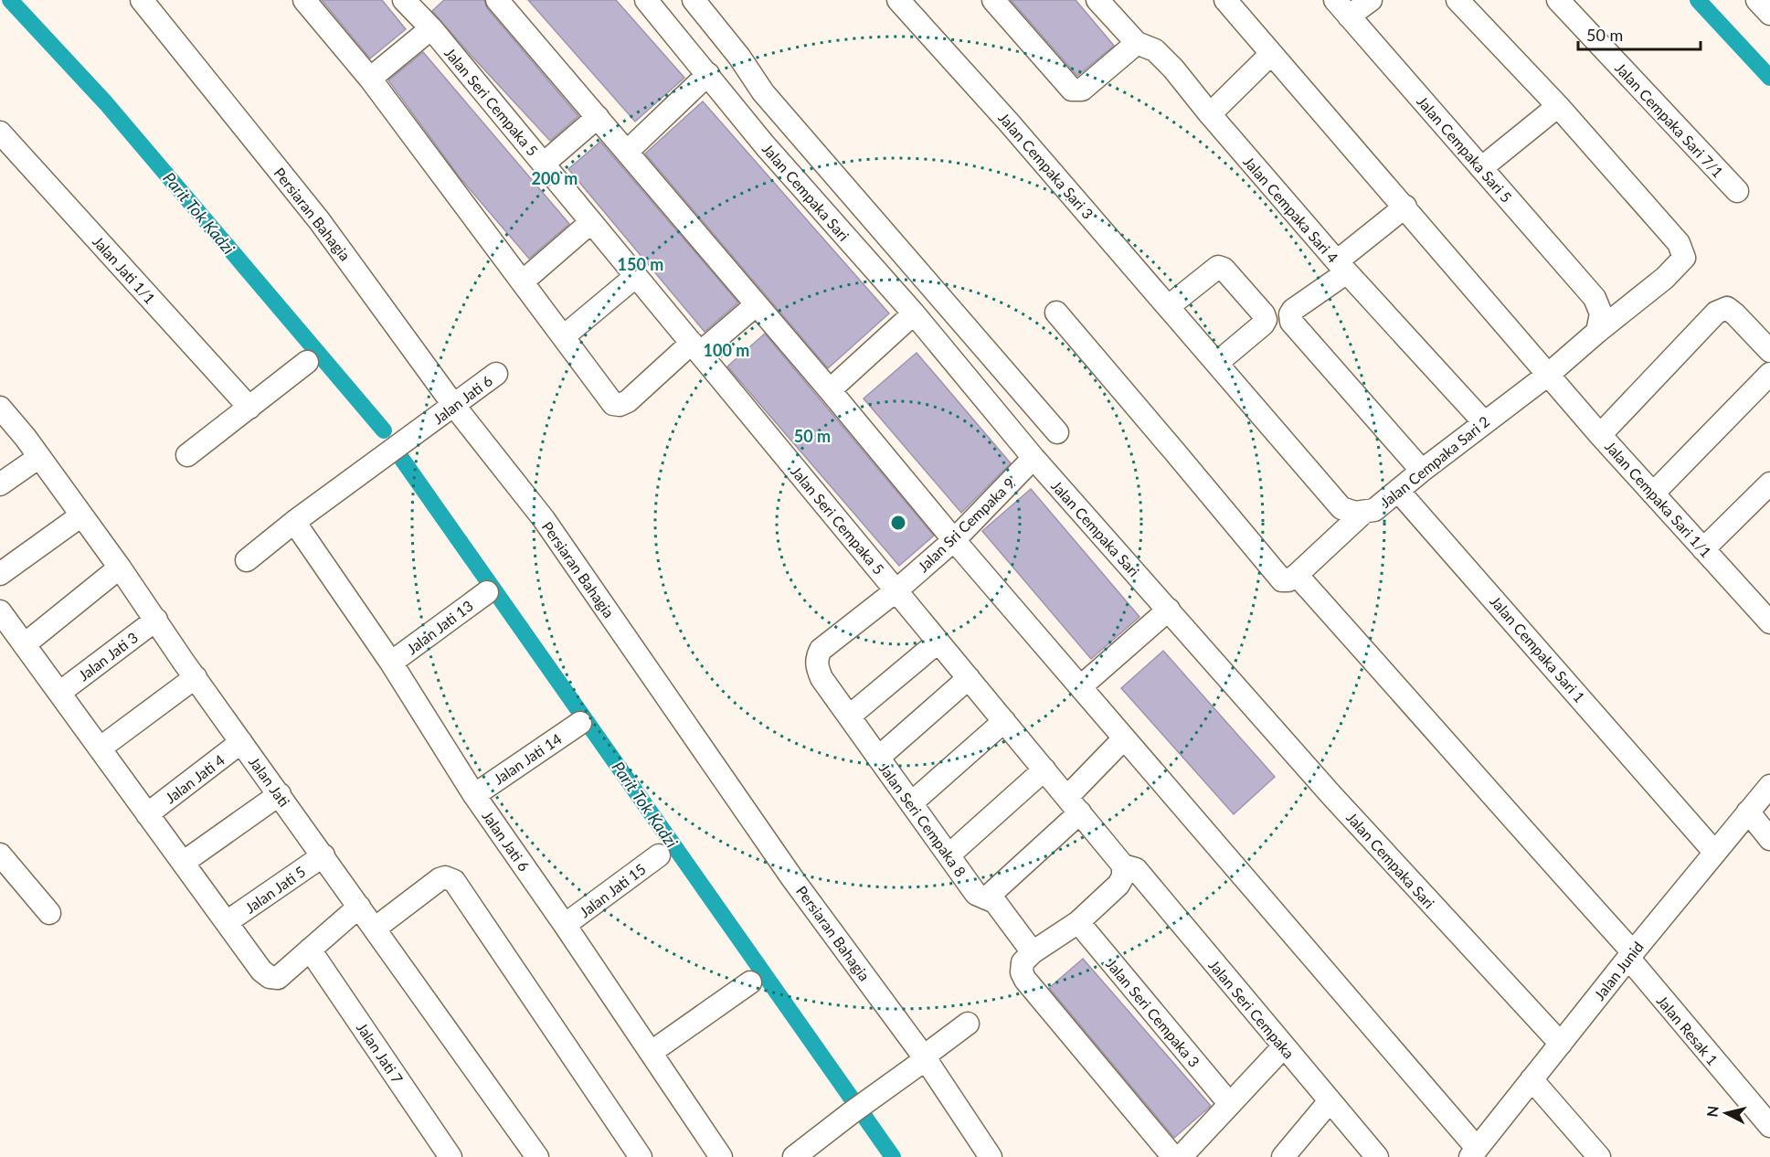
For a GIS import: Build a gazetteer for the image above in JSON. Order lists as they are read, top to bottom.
{
  "streets": {
    "street": [
      "Jalan Seri Cempaka 5",
      "Jalan Cempaka Sari 7/1",
      "Jalan Cempaka Sari 5",
      "Jalan Cempaka Sari 3",
      "Jalan Cempaka Sari",
      "Jalan Cempaka Sari 4",
      "Persiaran Bahagia",
      "Jalan Jati 1/1",
      "Jalan Jati 6",
      "Jalan Cempaka Sari 2",
      "Jalan Cempaka Sari 1/1",
      "Jalan Sri Cempaka 9",
      "Jalan Jati 13",
      "Jalan Cempaka Sari 1",
      "Jalan Jati 3",
      "Jalan Jati 14",
      "Jalan Jati 4",
      "Jalan Jati",
      "Jalan Seri Cempaka 8",
      "Jalan Jati 5",
      "Jalan Jati 15",
      "Jalan Junid",
      "Jalan Seri Cempaka",
      "Jalan Seri Cempaka 3",
      "Jalan Resak 1",
      "Jalan Jati 7"
    ]
  },
  "crossings": [
    ["Jalan Seri Cempaka 5", "Jalan Sri Cempaka 9"],
    ["Jalan Seri Cempaka 5", "Jalan Seri Cempaka"],
    ["Jalan Cempaka Sari 5", "Jalan Cempaka Sari 2"],
    ["Jalan Cempaka Sari 3", "Jalan Cempaka Sari 2"],
    ["Jalan Cempaka Sari", "Jalan Sri Cempaka 9"],
    ["Jalan Cempaka Sari", "Jalan Junid"],
    ["Jalan Cempaka Sari 4", "Jalan Cempaka Sari 2"],
    ["Persiaran Bahagia", "Jalan Jati 6"],
    ["Jalan Jati 6", "Jalan Jati 13"],
    ["Jalan Jati 6", "Jalan Jati 14"],
    ["Jalan Jati 6", "Jalan Jati 15"],
    ["Jalan Cempaka Sari 2", "Jalan Cempaka Sari 1/1"],
    ["Jalan Cempaka Sari 2", "Jalan Cempaka Sari 1"],
    ["Jalan Sri Cempaka 9", "Jalan Seri Cempaka 8"],
    ["Jalan Cempaka Sari 1", "Jalan Junid"],
    ["Jalan Jati 3", "Jalan Jati"],
    ["Jalan Jati 4", "Jalan Jati"],
    ["Jalan Jati", "Jalan Jati 5"],
    ["Jalan Junid", "Jalan Resak 1"]
  ],
  "water": ["Parit Tok Kadzi"],
  "scale_bar": "50 m",
  "north": "left",
  "rings": [
    "200 m",
    "150 m",
    "100 m",
    "50 m"
  ]
}
